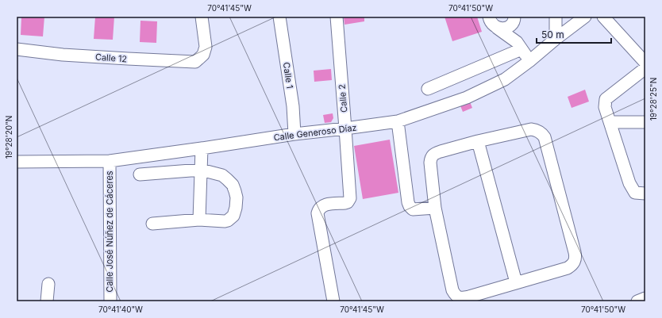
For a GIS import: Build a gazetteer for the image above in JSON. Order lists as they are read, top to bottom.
{
  "streets": {
    "street": [
      "Calle 12",
      "Calle 1",
      "Calle 2",
      "Calle Generoso Díaz",
      "Calle José Núñez de Cáceres"
    ]
  },
  "crossings": [
    ["Calle 1", "Calle Generoso Díaz"],
    ["Calle 2", "Calle Generoso Díaz"],
    ["Calle Generoso Díaz", "Calle José Núñez de Cáceres"]
  ],
  "scale_bar": "50 m",
  "coordinates": [
    "70°41'45\"W",
    "70°41'50\"W",
    "19°28'25\"N",
    "19°28'20\"N",
    "70°41'40\"W"
  ]
}
